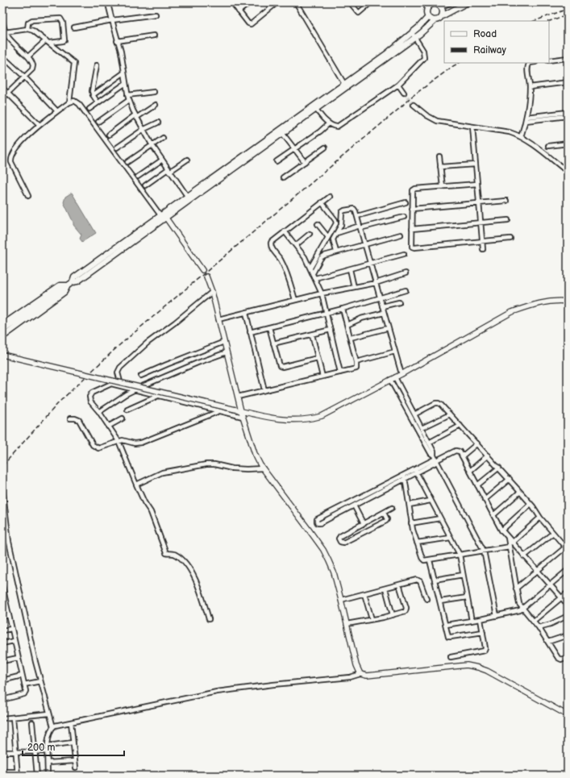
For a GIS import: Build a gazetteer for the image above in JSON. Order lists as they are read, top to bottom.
{
  "legend": ["Road", "Railway"],
  "scale_bar": "200 m"
}
